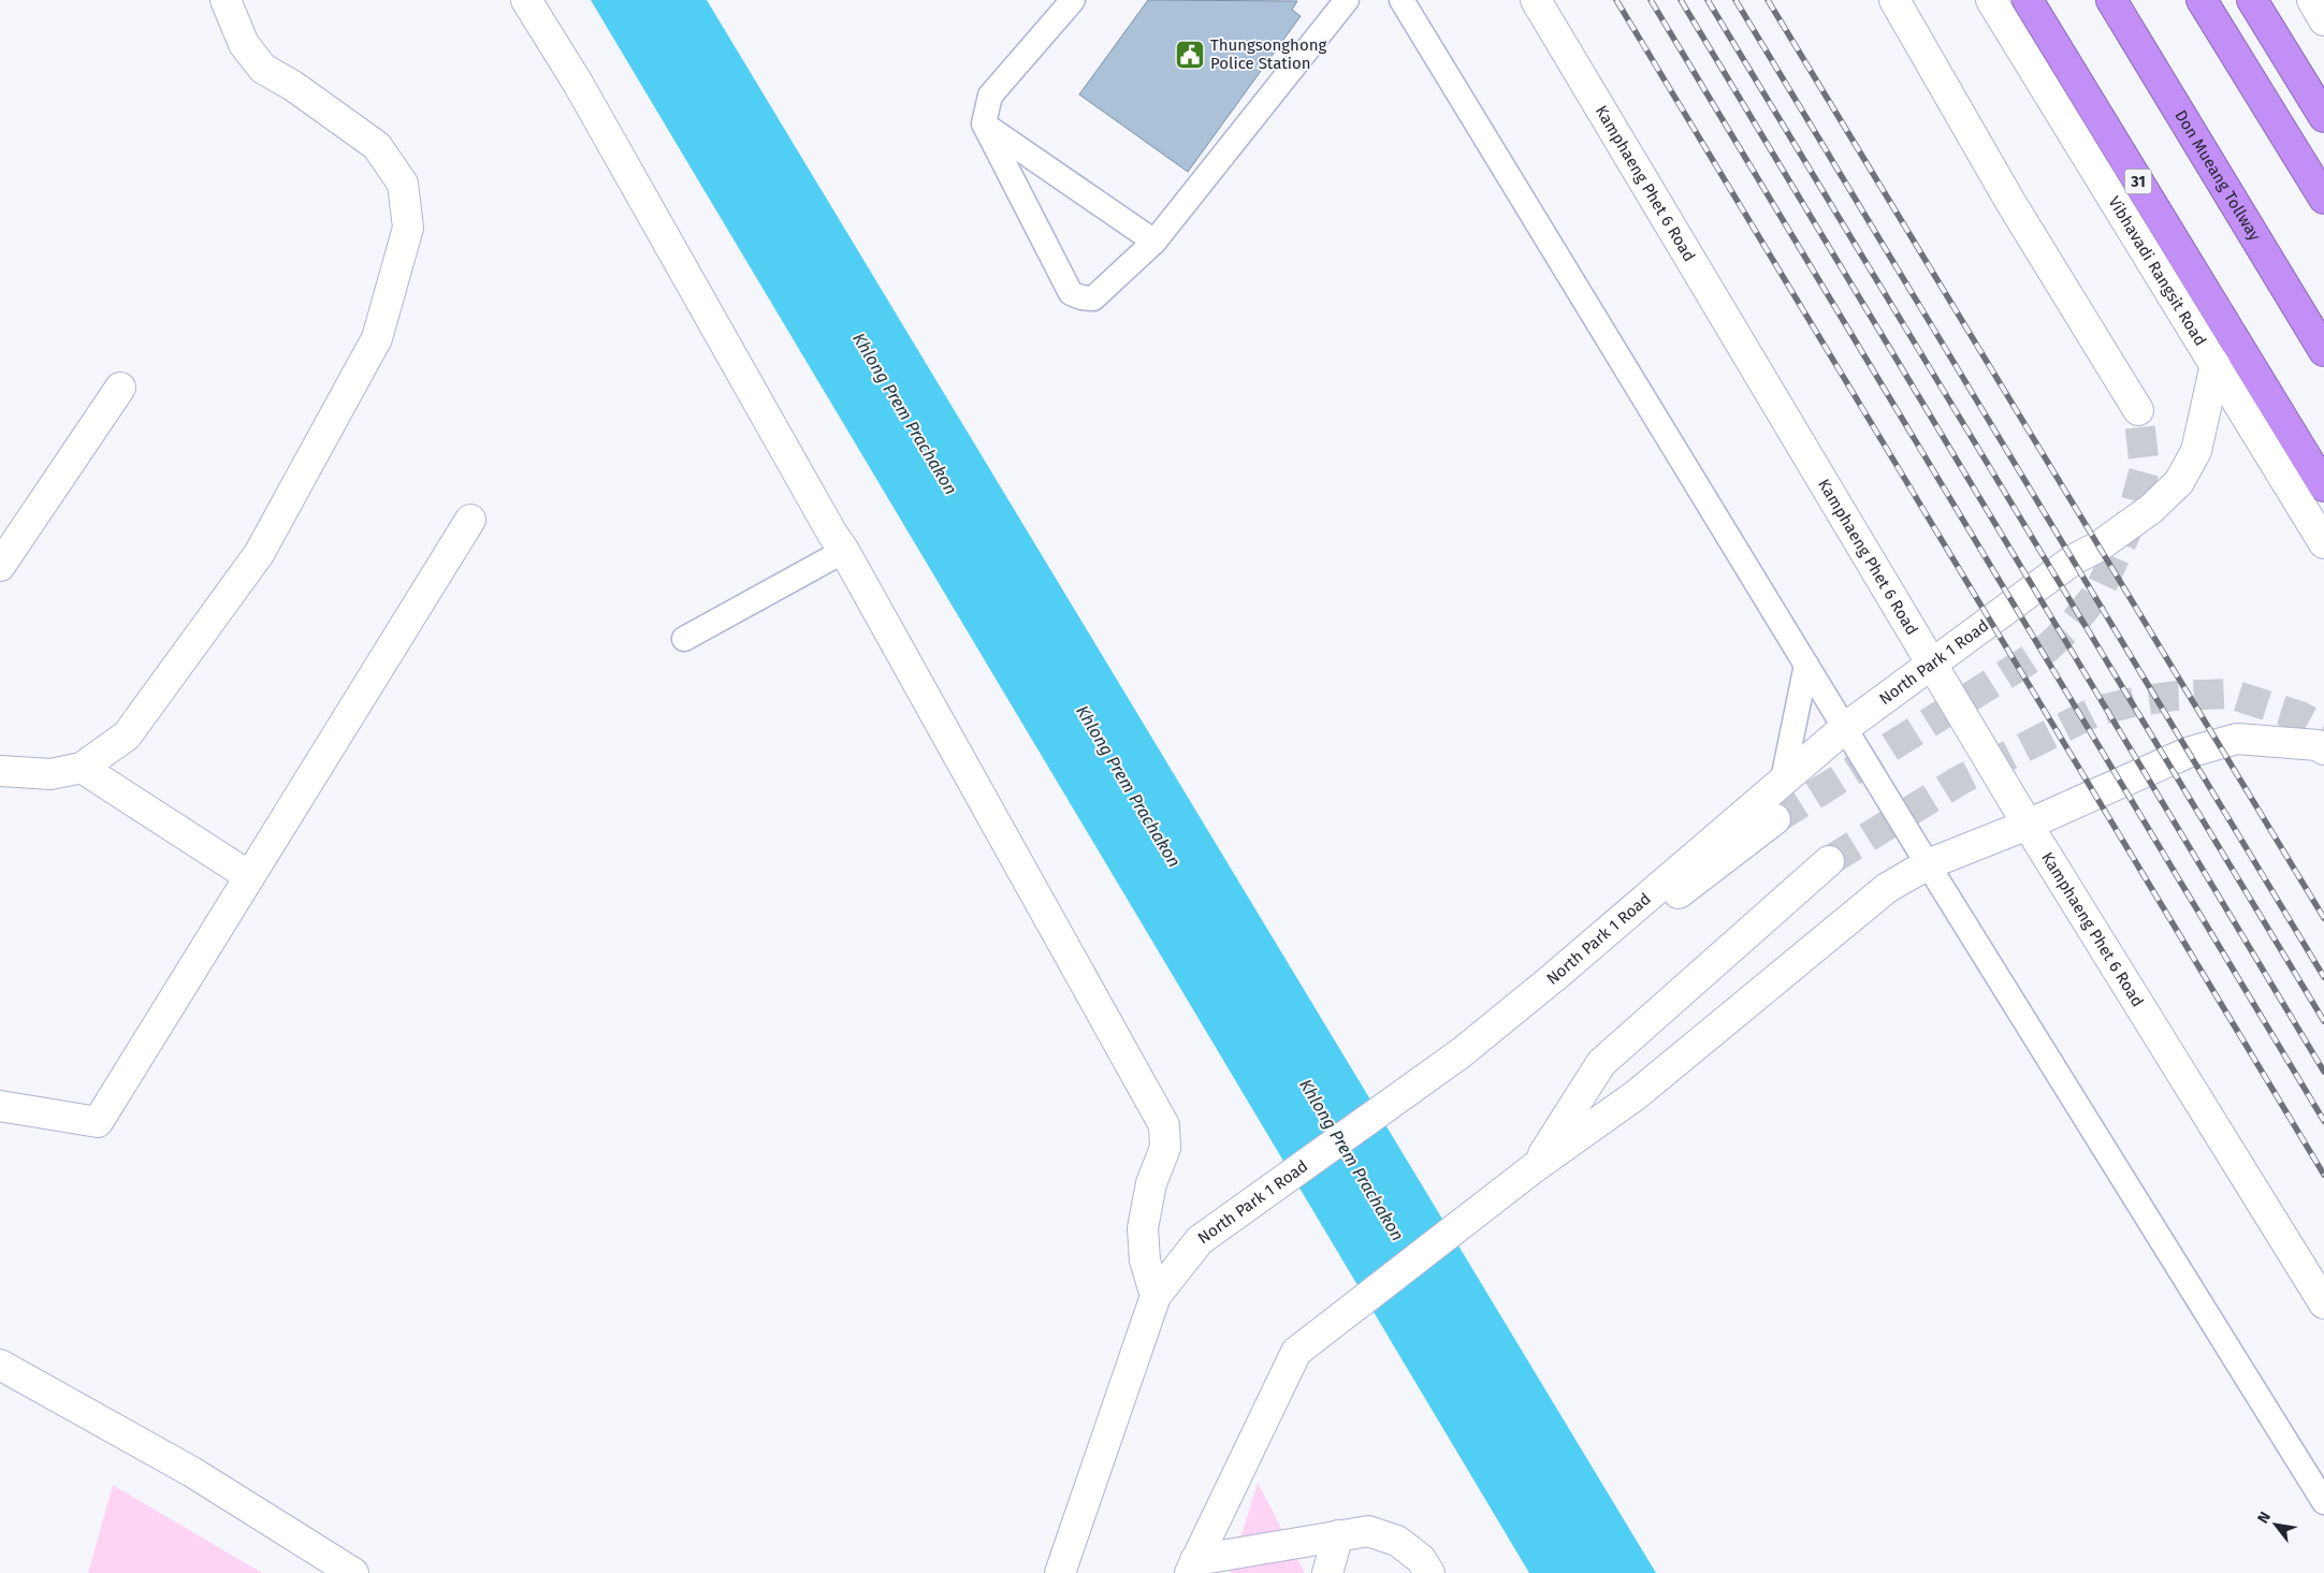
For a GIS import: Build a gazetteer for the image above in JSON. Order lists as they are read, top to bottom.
{
  "streets": {
    "highway": ["Don Mueang Tollway", "31", "Vibhavadi Rangsit Road"],
    "street": ["Kamphaeng Phet 6 Road", "North Park 1 Road"]
  },
  "crossings": [
    ["Kamphaeng Phet 6 Road", "North Park 1 Road"],
    ["Vibhavadi Rangsit Road", "North Park 1 Road"]
  ],
  "water": ["Khlong Prem Prachakon"],
  "places": {
    "public building": ["Thungsonghong Police Station"]
  },
  "north": "top left"
}
